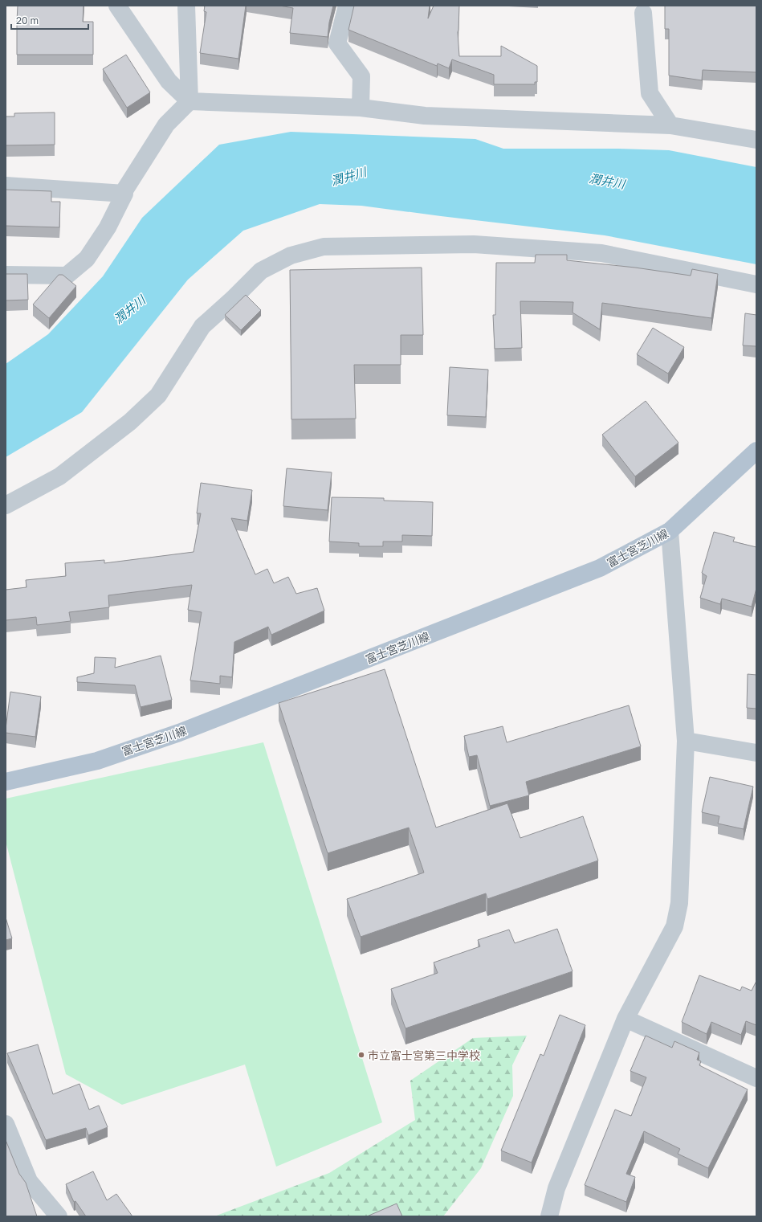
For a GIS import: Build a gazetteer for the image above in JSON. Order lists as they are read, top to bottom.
{
  "streets": {
    "main road": ["富士宮芝川線"]
  },
  "water": ["潤井川"],
  "places": ["市立富士宮第三中学校"],
  "scale_bar": "20 m"
}
